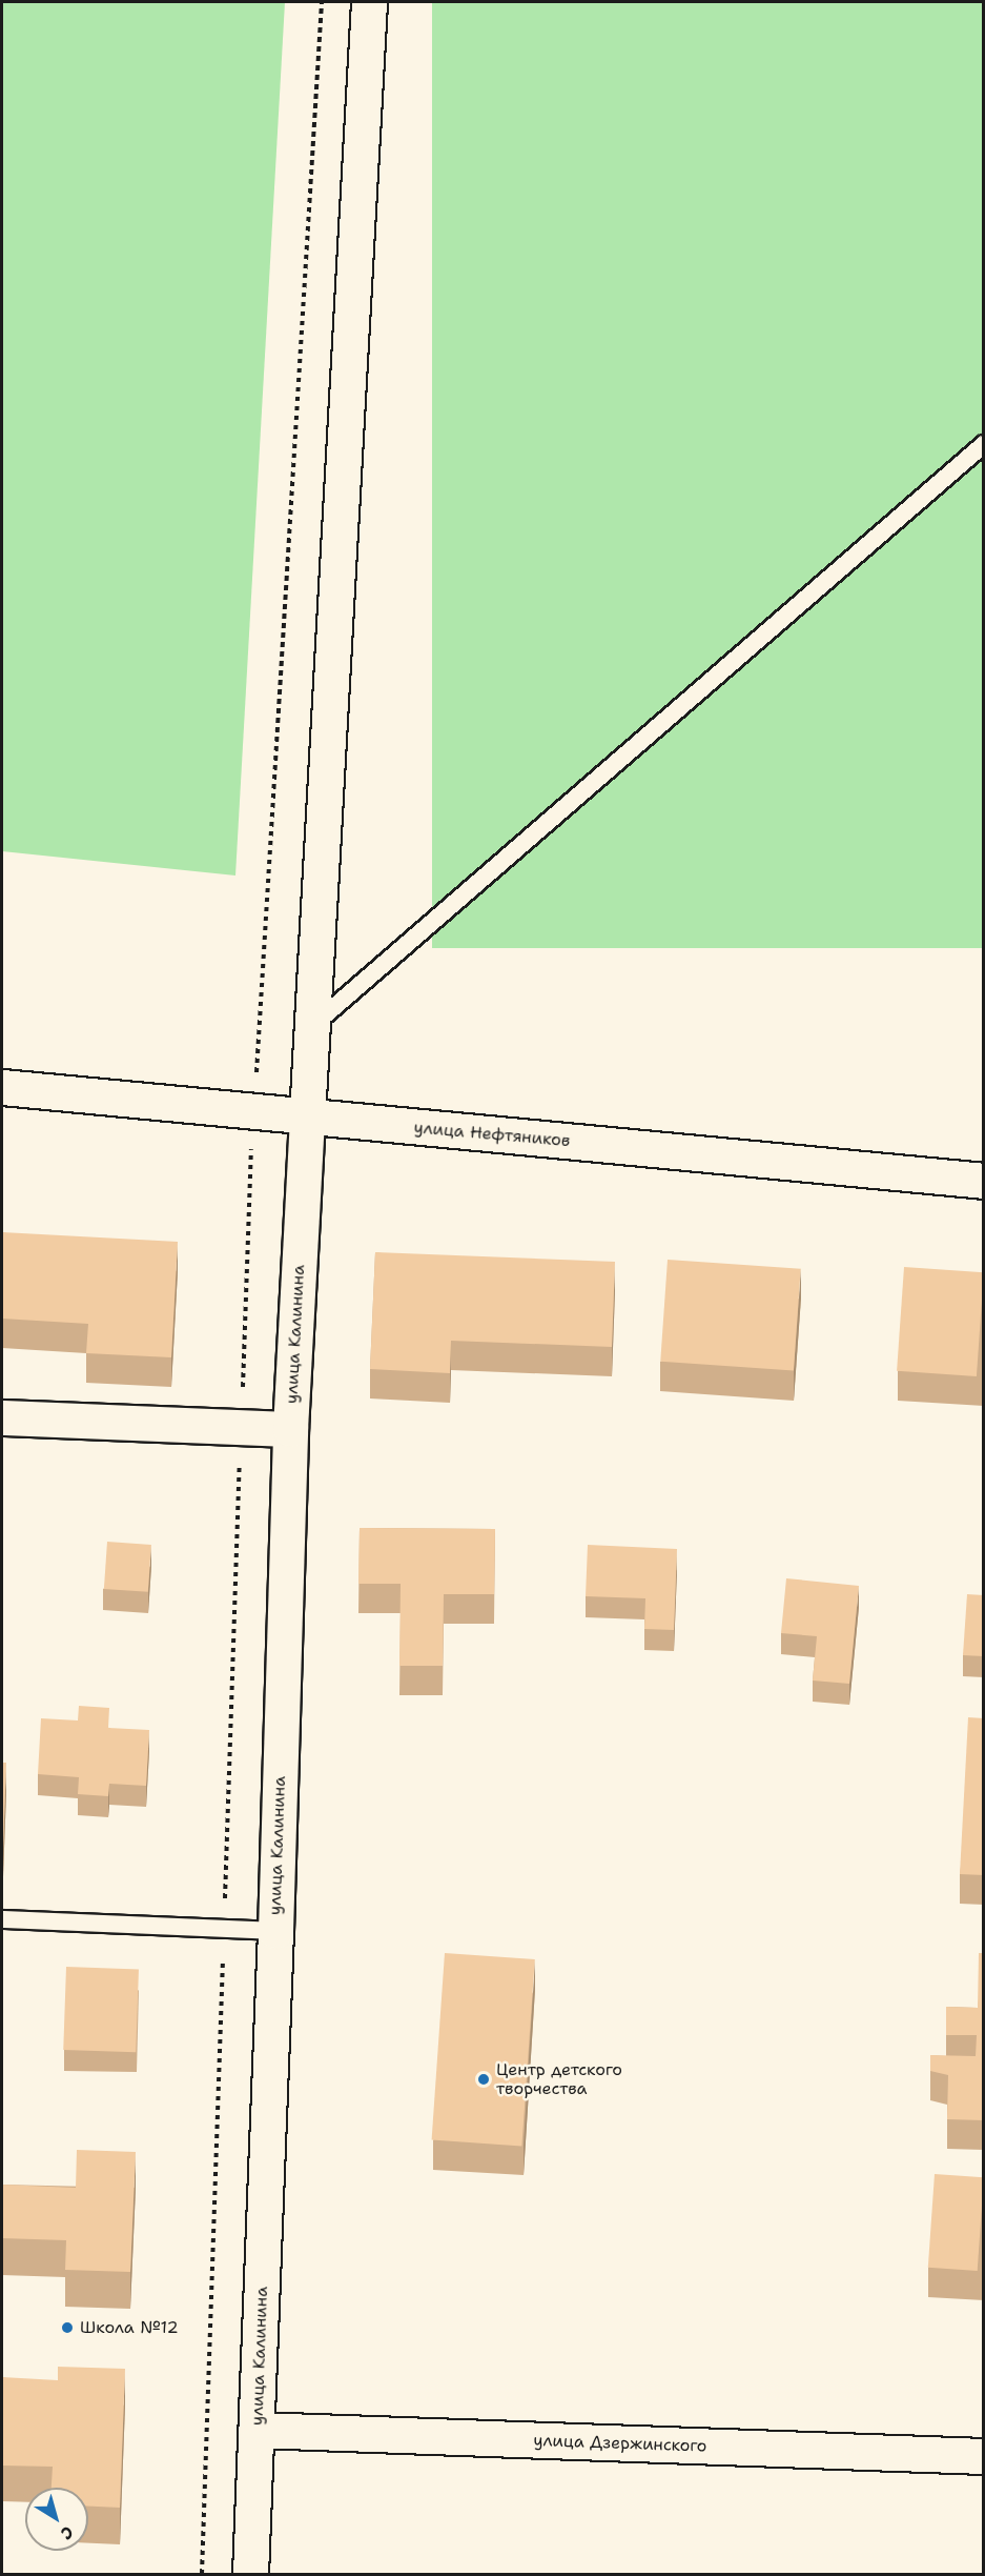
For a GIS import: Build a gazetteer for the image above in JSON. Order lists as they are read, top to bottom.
{
  "streets": {
    "main road": ["улица Нефтяников", "улица Калинина", "улица Дзержинского"]
  },
  "crossings": [
    ["улица Нефтяников", "улица Калинина"],
    ["улица Калинина", "улица Дзержинского"]
  ],
  "places": ["Центр детского творчества", "Школа №12"],
  "north": "bottom right"
}
